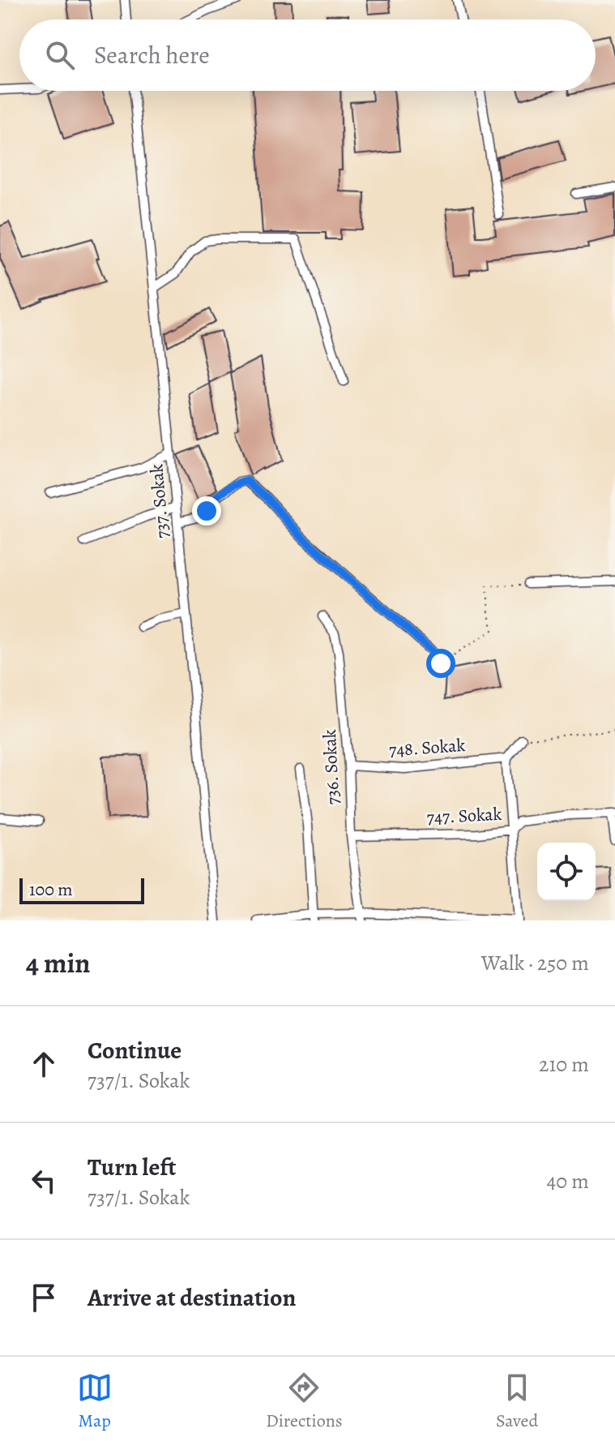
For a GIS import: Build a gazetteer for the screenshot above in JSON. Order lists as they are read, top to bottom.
{
  "streets": {
    "street": [
      "737. Sokak",
      "748. Sokak",
      "736. Sokak",
      "747. Sokak"
    ]
  },
  "crossings": [
    ["748. Sokak", "736. Sokak"],
    ["736. Sokak", "747. Sokak"]
  ],
  "scale_bar": "100 m",
  "page": {
    "search": "Search here",
    "scale": "100 m",
    "heading": ["4 min", "Walk · 250 m"],
    "list": [
      ["Continue", "737/1. Sokak", "210 m"],
      ["Turn left", "737/1. Sokak", "40 m"],
      "Arrive at destination"
    ],
    "nav": ["Map", "Directions", "Saved"]
  }
}
